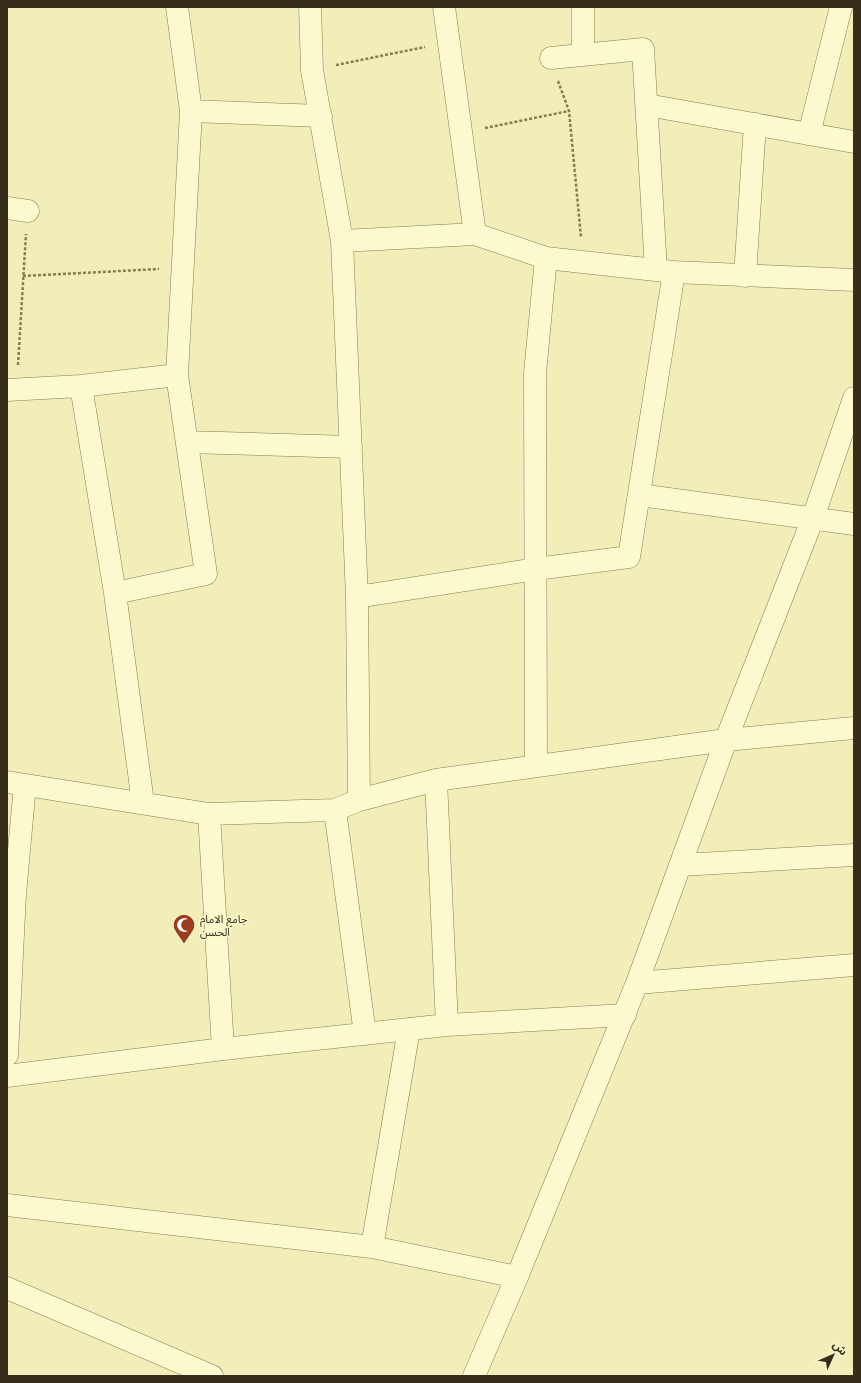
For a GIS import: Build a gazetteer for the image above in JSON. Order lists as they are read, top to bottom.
{
  "places": {
    "mosque": ["جامع الامام الحسن"]
  },
  "north": "top right"
}
